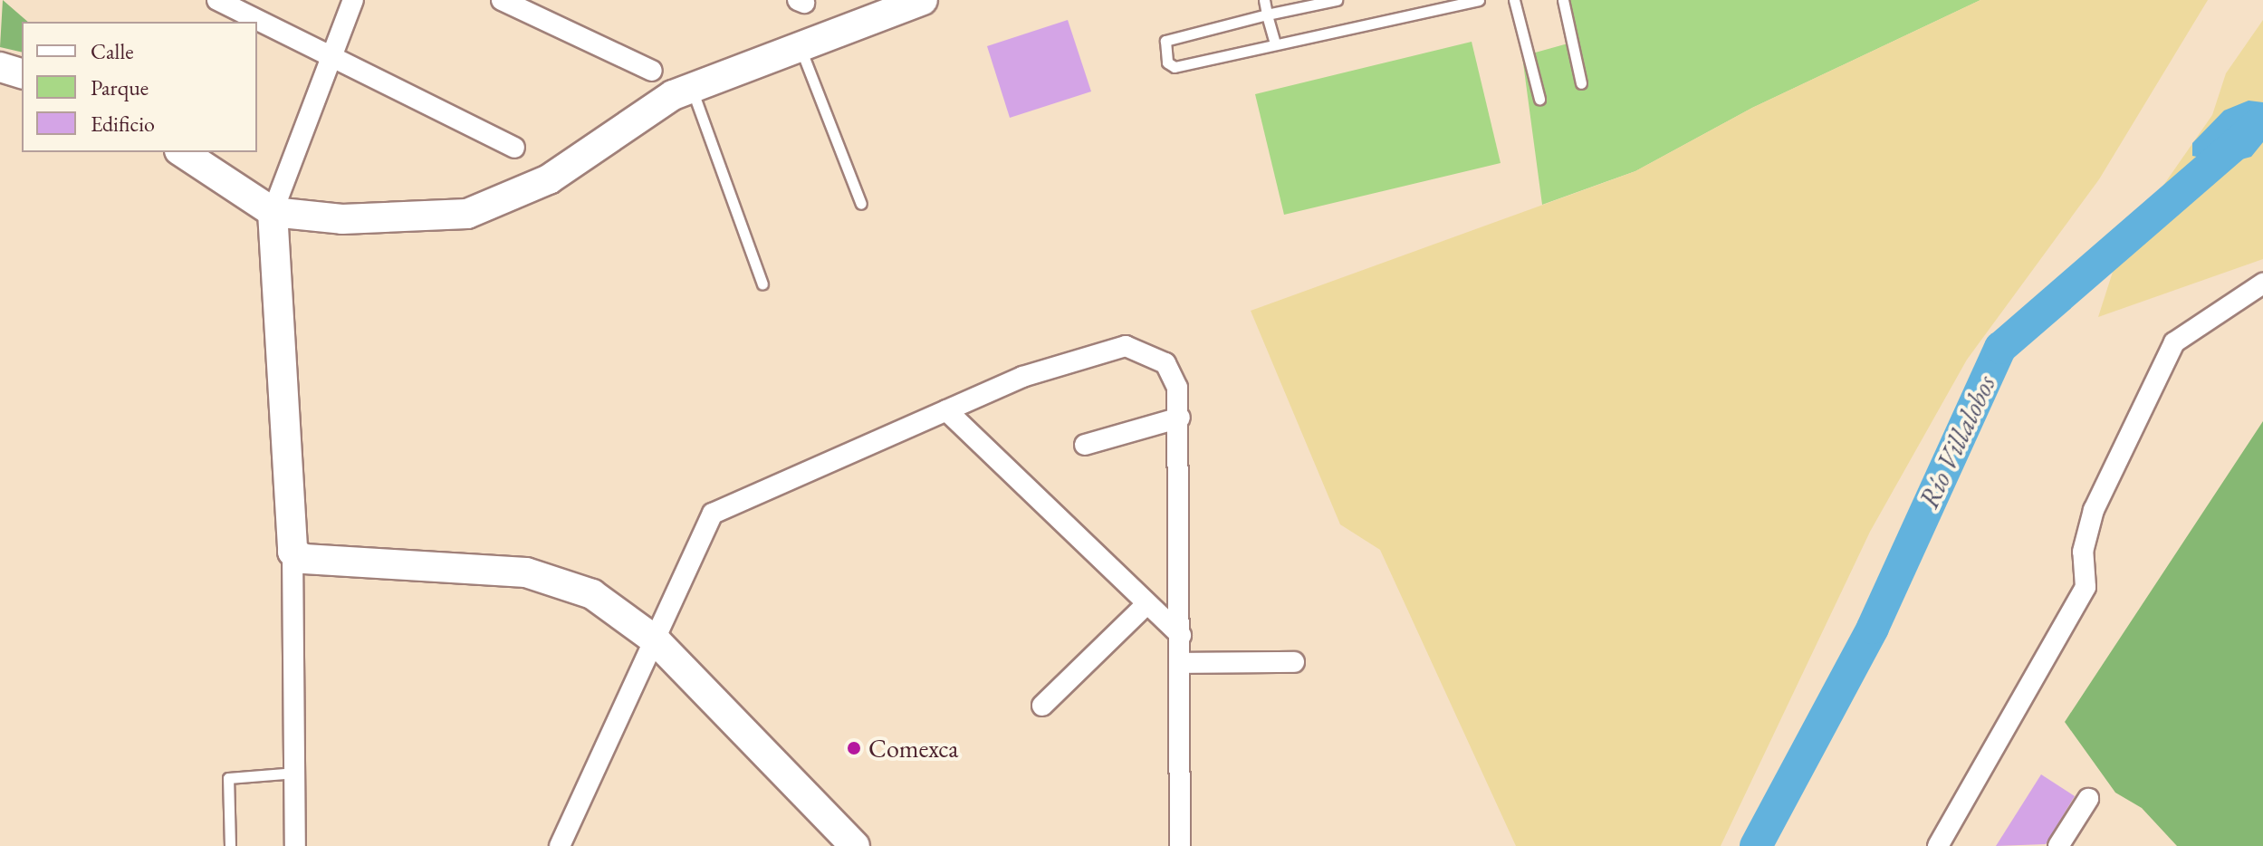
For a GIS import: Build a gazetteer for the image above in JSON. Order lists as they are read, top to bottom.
{
  "water": ["Río Villalobos"],
  "places": ["Comexca"],
  "legend": ["Calle", "Parque", "Edificio"]
}
